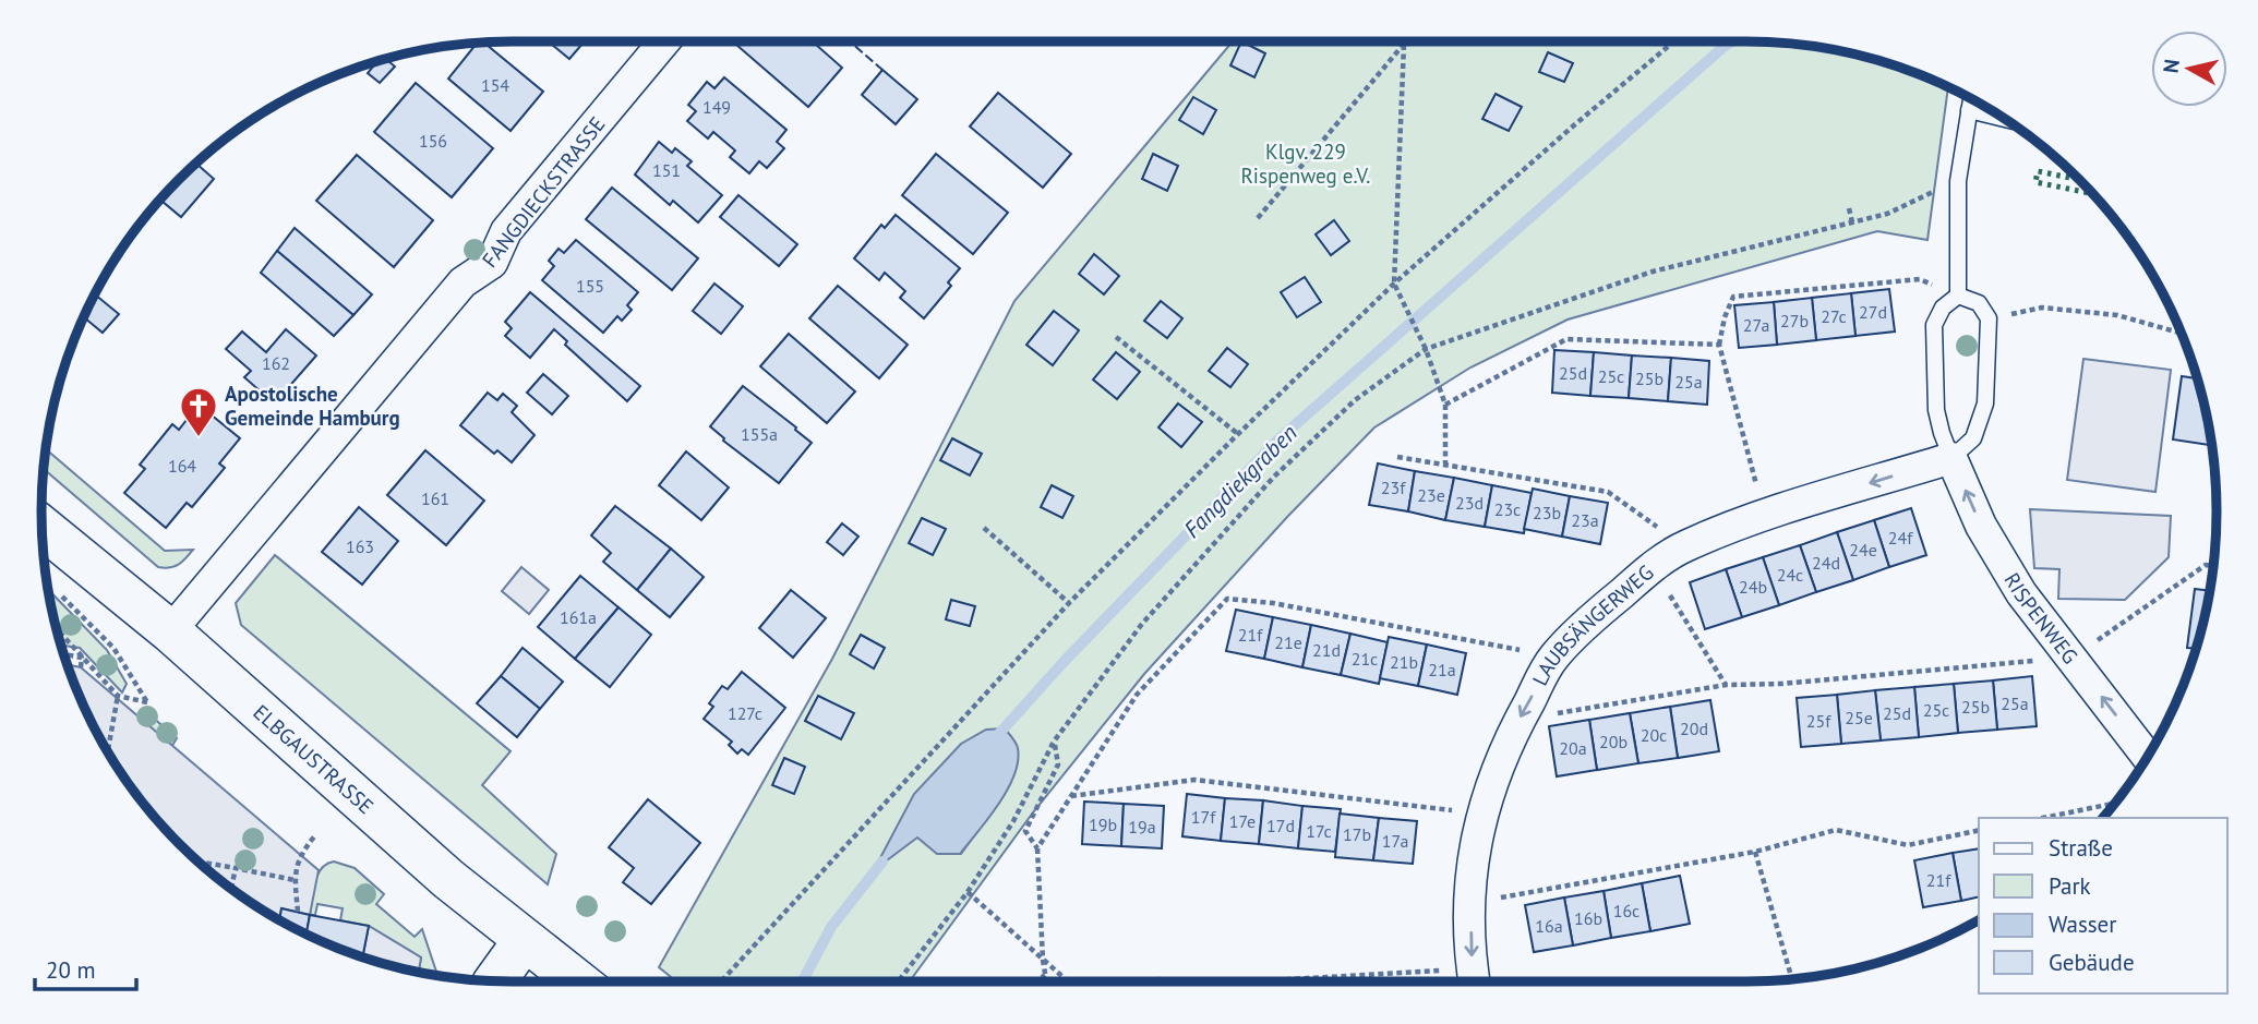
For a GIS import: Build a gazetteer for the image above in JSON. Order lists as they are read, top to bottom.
{
  "streets": {
    "main road": ["ELBGAUSTRASSE"],
    "street": ["FANGDIECKSTRASSE", "RISPENWEG", "LAUBSÄNGERWEG"]
  },
  "crossings": [
    ["FANGDIECKSTRASSE", "ELBGAUSTRASSE"],
    ["RISPENWEG", "LAUBSÄNGERWEG"]
  ],
  "one_way": ["RISPENWEG", "LAUBSÄNGERWEG"],
  "water": ["Fangdiekgraben"],
  "parks": ["Klgv. 229 Rispenweg e.V."],
  "places": {
    "church": ["Apostolische Gemeinde Hamburg"]
  },
  "house_numbers": [
    "154",
    "149",
    "156",
    "151",
    "155",
    "27d",
    "27c",
    "27b",
    "27a",
    "162",
    "25d",
    "25c",
    "25b",
    "25a",
    "155a",
    "164",
    "23f",
    "23e",
    "161",
    "23d",
    "23c",
    "23b",
    "23a",
    "24f",
    "163",
    "24e",
    "24d",
    "24c",
    "24b",
    "161a",
    "21f",
    "21e",
    "21d",
    "21c",
    "21b",
    "21a",
    "25a",
    "25b",
    "25c",
    "127c",
    "25d",
    "25e",
    "25f",
    "20d",
    "20c",
    "20b",
    "20a",
    "17f",
    "17e",
    "19b",
    "17d",
    "19a",
    "17c",
    "17b",
    "17a",
    "21f",
    "16c",
    "16b",
    "16a"
  ],
  "legend": [
    "Straße",
    "Park",
    "Wasser",
    "Gebäude"
  ],
  "scale_bar": "20 m",
  "north": "left"
}
